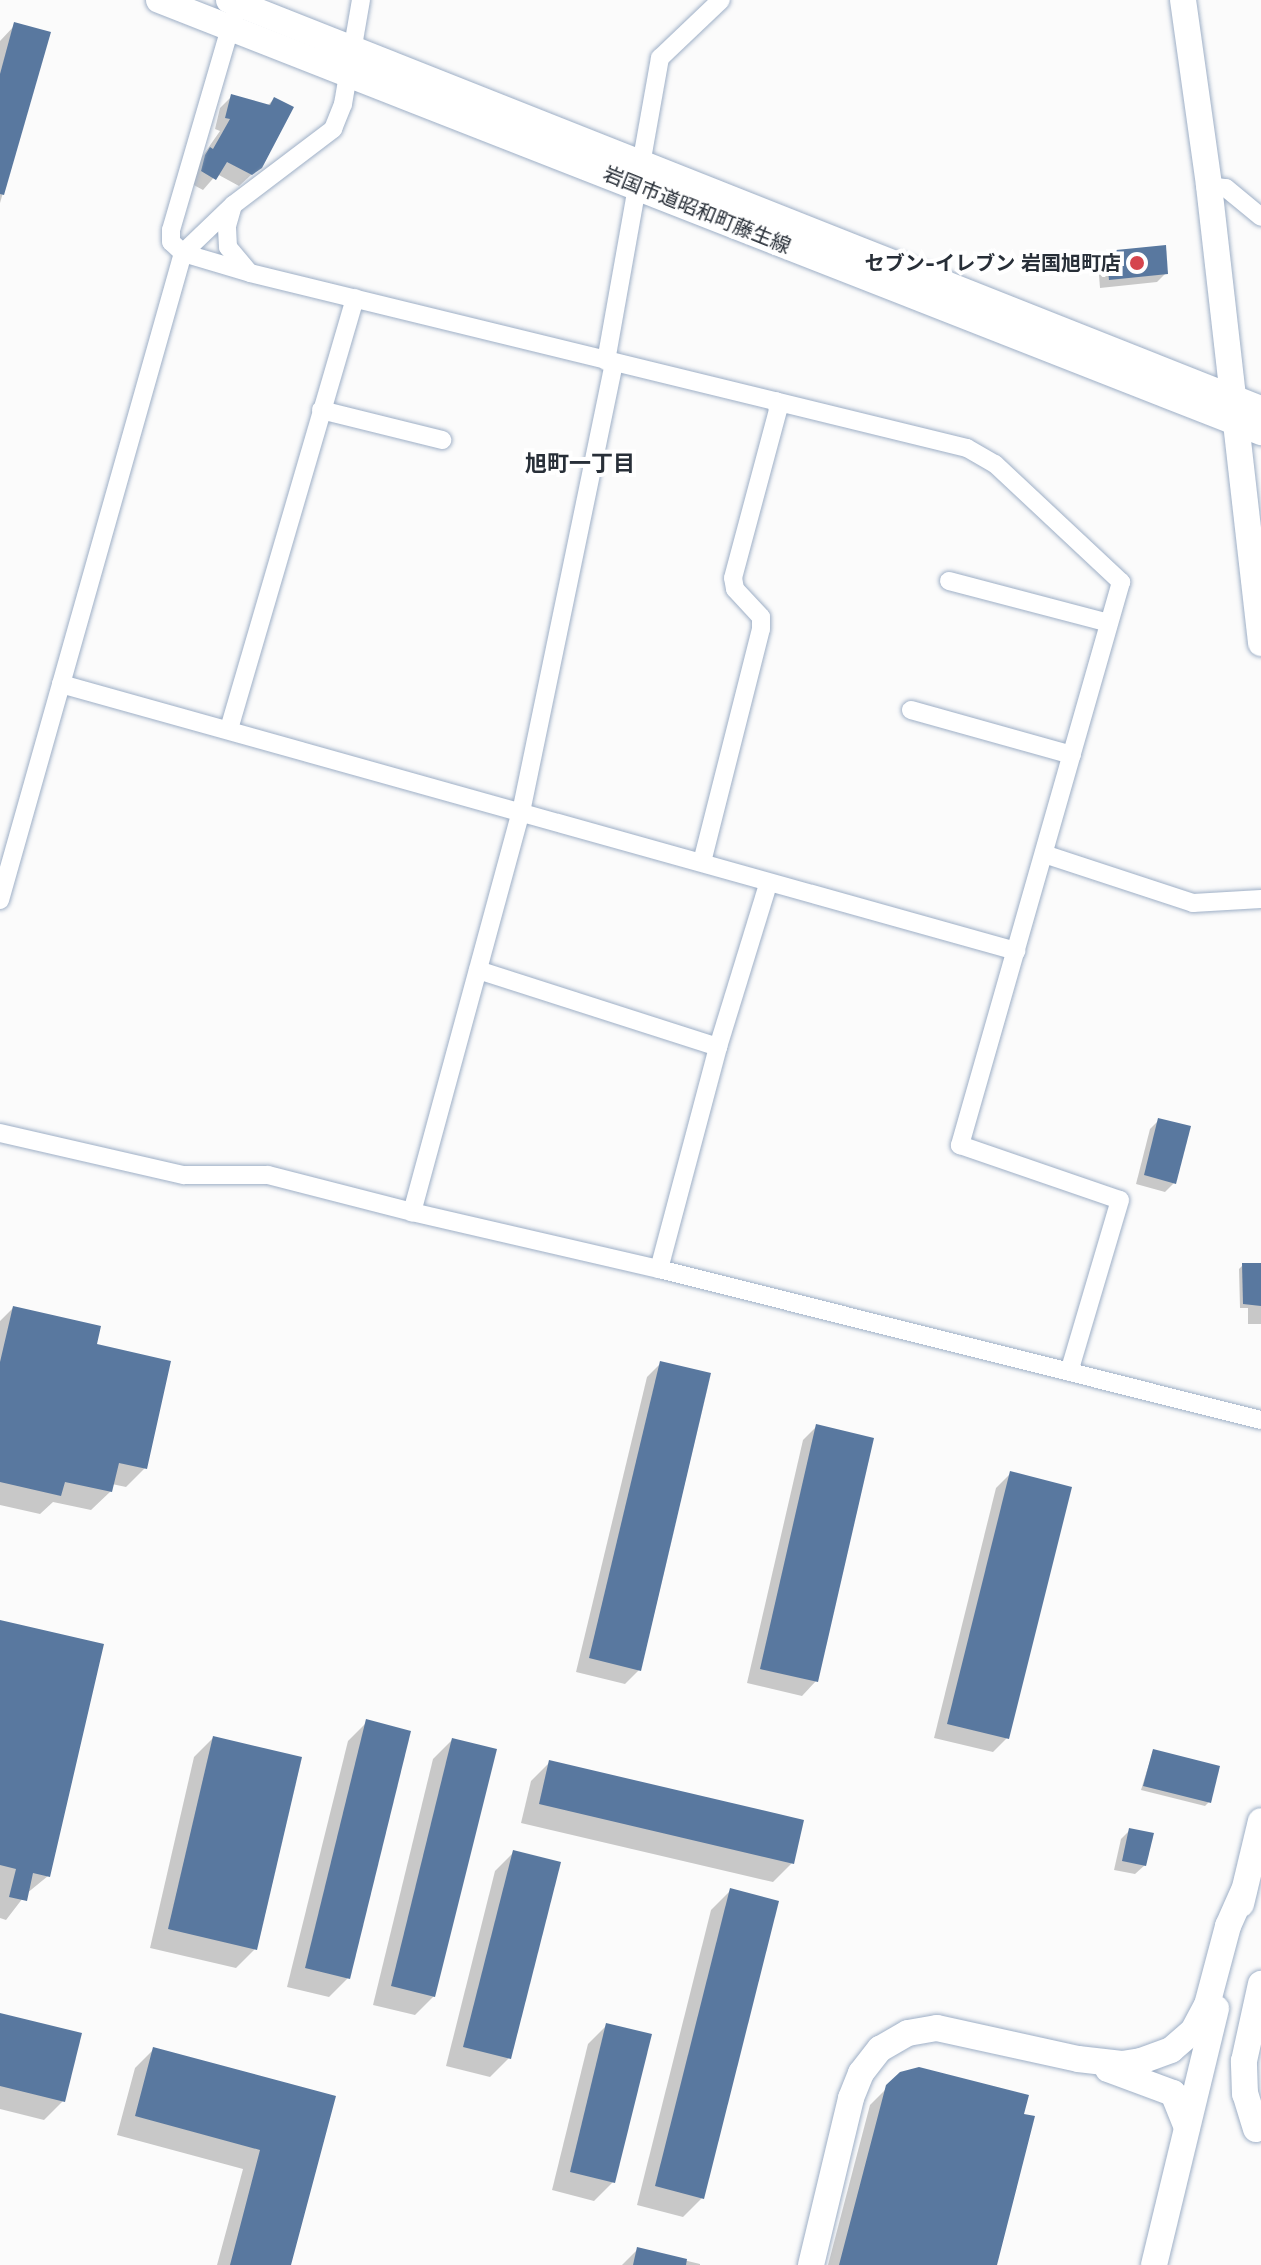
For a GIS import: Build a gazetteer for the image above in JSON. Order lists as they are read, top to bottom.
{
  "streets": {
    "street": ["岩国市道昭和町藤生線"]
  },
  "districts": ["旭町一丁目"],
  "places": ["セブン-イレブン 岩国旭町店"]
}
